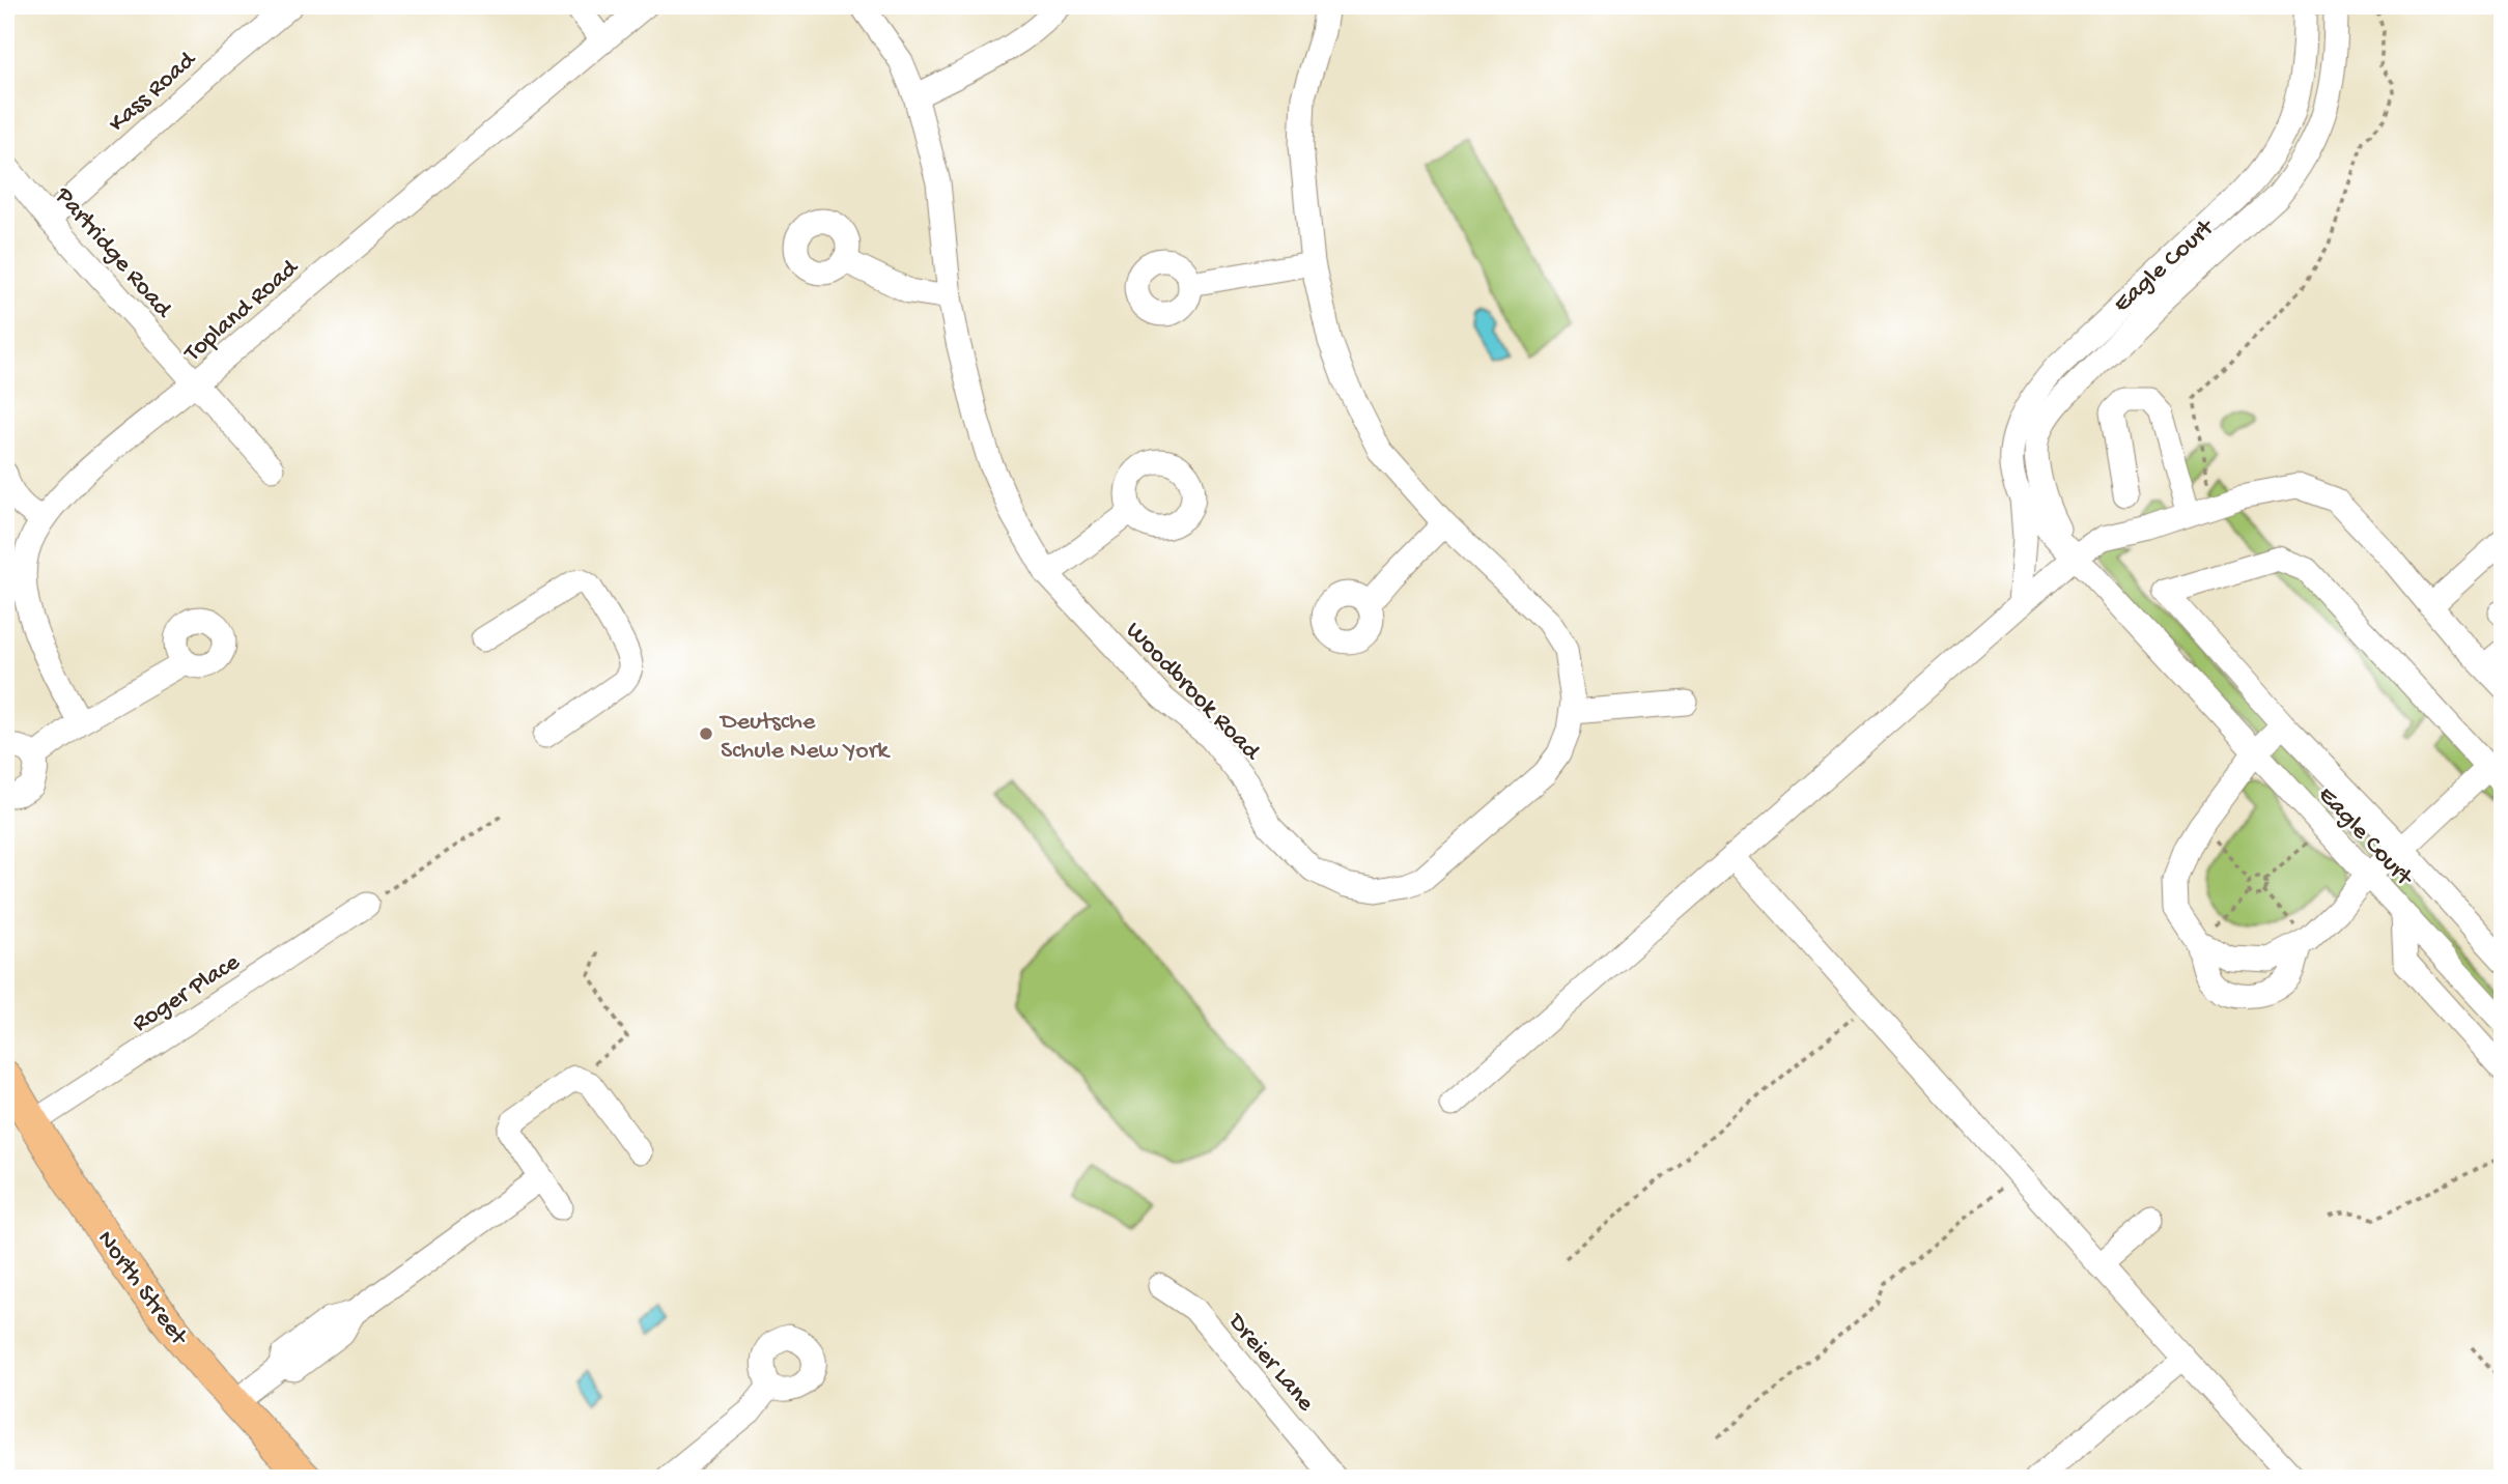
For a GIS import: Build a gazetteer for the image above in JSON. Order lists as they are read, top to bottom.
{
  "streets": {
    "main road": ["North Street"],
    "street": [
      "Kass Road",
      "Partridge Road",
      "Eagle Court",
      "Topland Road",
      "Woodbrook Road",
      "Roger Place",
      "Dreier Lane"
    ]
  },
  "crossings": [
    ["Kass Road", "Partridge Road"],
    ["Partridge Road", "Topland Road"],
    ["Roger Place", "North Street"]
  ],
  "places": ["Deutsche Schule New York"]
}
